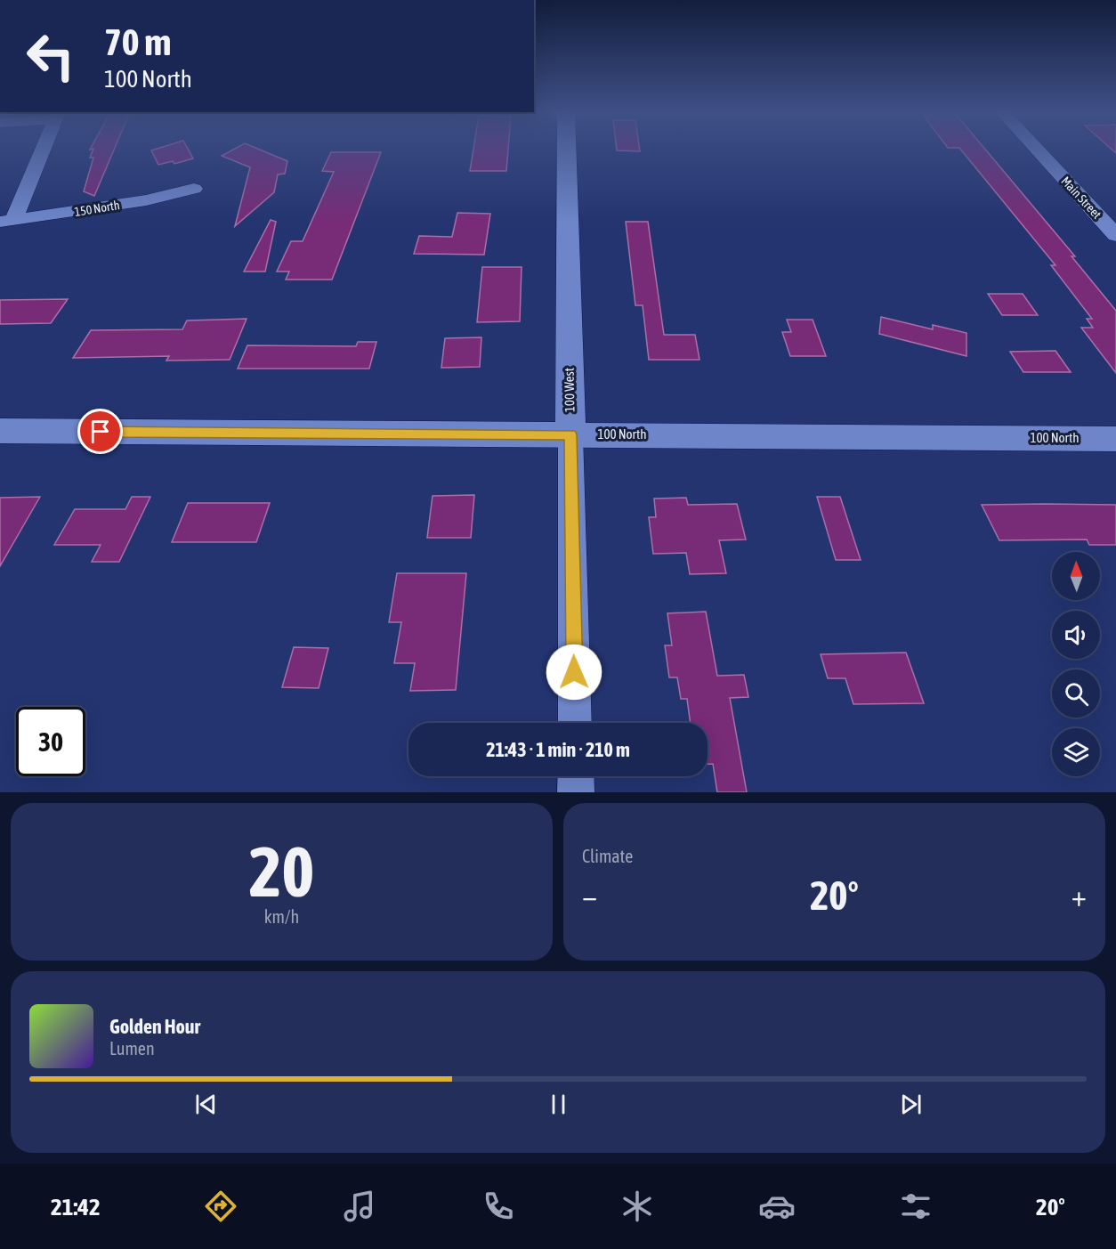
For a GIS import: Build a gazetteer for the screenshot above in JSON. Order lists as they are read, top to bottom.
{
  "streets": {
    "street": [
      "Main Street",
      "150 North",
      "100 West",
      "100 North"
    ]
  },
  "crossings": [
    ["100 West", "100 North"]
  ],
  "north": "top",
  "page": {
    "turn": ["70 m", "100 North"],
    "limit": "30",
    "trip": "21:43 · 1 min · 210 m",
    "tile": [
      ["20", "km/h"],
      "Climate"
    ],
    "heat": ["−", "20°", "+"],
    "song": ["Golden Hour", "Lumen"],
    "tabs": ["21:42", "20°"]
  }
}
